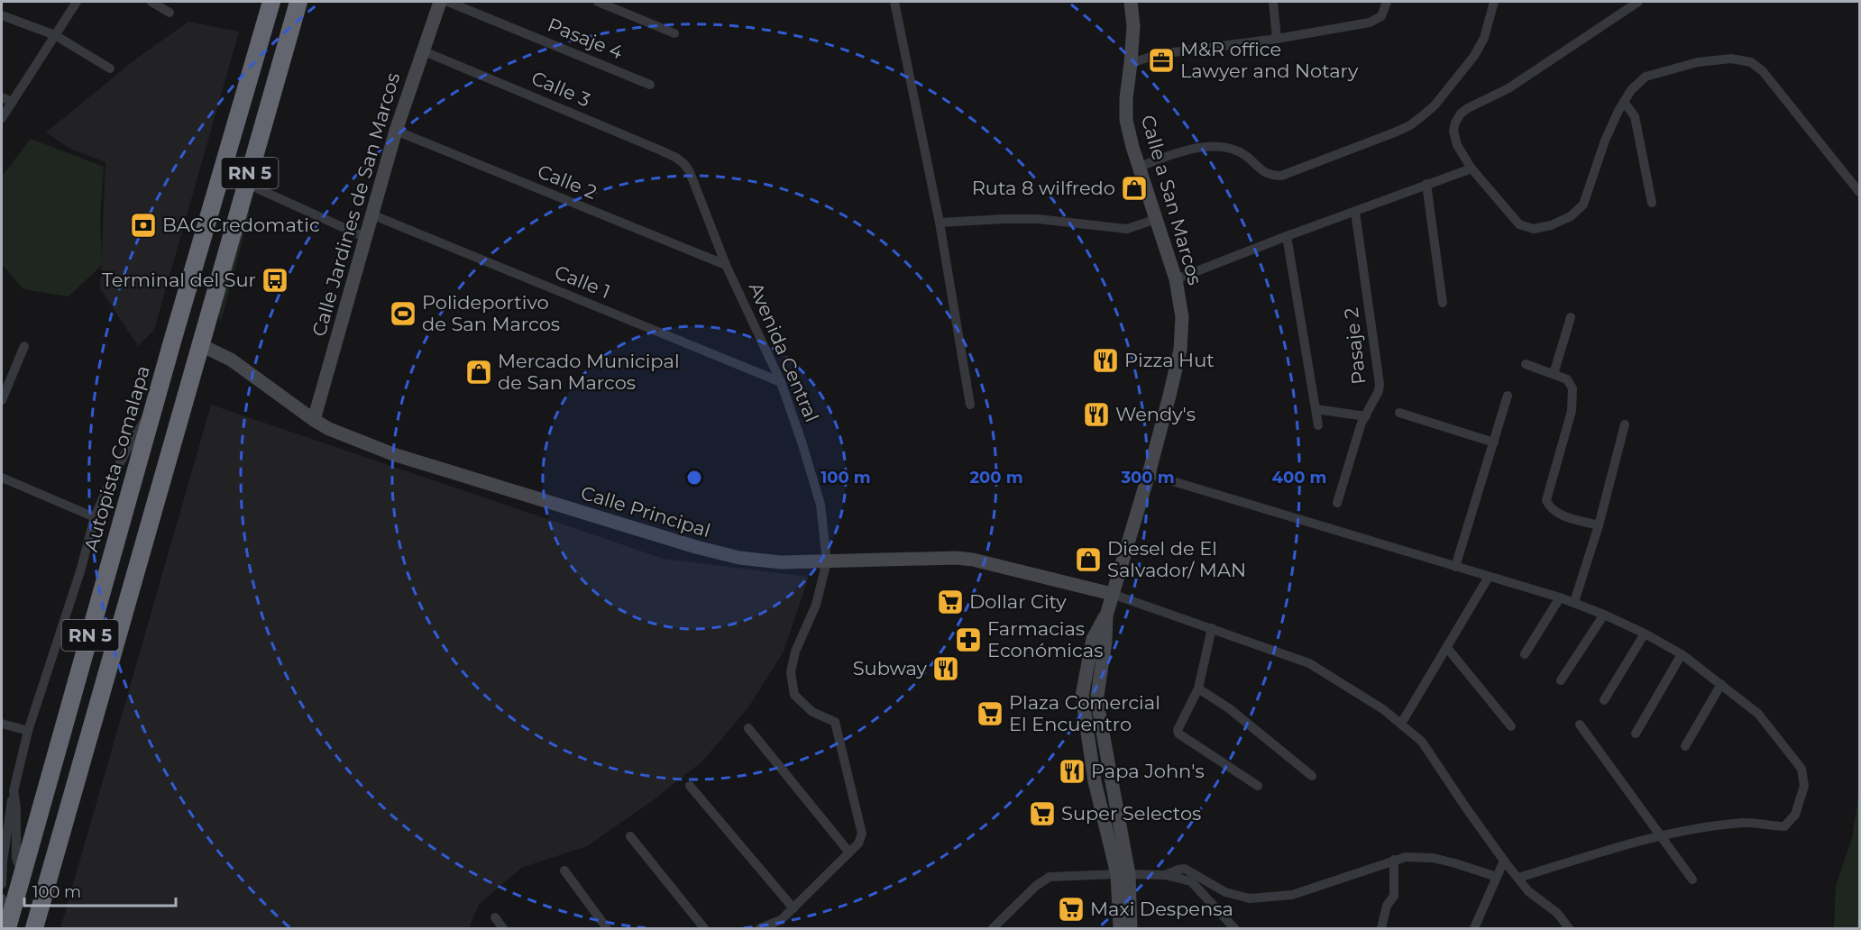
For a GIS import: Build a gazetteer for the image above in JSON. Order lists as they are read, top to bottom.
{
  "streets": {
    "highway": ["RN 5", "Autopista Comalapa"],
    "main road": ["Calle a San Marcos", "Calle Jardines de San Marcos", "Calle Principal"],
    "street": [
      "Pasaje 4",
      "Calle 3",
      "Calle 2",
      "Calle 1",
      "Pasaje 2",
      "Avenida Central"
    ]
  },
  "crossings": [
    ["Calle 3", "Calle Jardines de San Marcos"],
    ["Calle 3", "Avenida Central"],
    ["RN 5", "Calle Principal"],
    ["Calle 2", "Calle Jardines de San Marcos"],
    ["Calle 2", "Avenida Central"],
    ["Calle a San Marcos", "Calle Principal"],
    ["Calle Jardines de San Marcos", "Calle 1"],
    ["Calle Jardines de San Marcos", "Calle Principal"],
    ["Calle 1", "Avenida Central"],
    ["Avenida Central", "Calle Principal"]
  ],
  "places": {
    "office": ["M&R office Lawyer and Notary"],
    "shop": ["Ruta 8 wilfredo", "Mercado Municipal de San Marcos", "Diesel de El Salvador/ MAN"],
    "bank": ["BAC Credomatic"],
    "bus stop": ["Terminal del Sur"],
    "sports": ["Polideportivo de San Marcos"],
    "restaurant": [
      "Pizza Hut",
      "Wendy's",
      "Subway",
      "Papa John's"
    ],
    "supermarket": [
      "Dollar City",
      "Plaza Comercial El Encuentro",
      "Super Selectos",
      "Maxi Despensa"
    ],
    "pharmacy": ["Farmacias Económicas"]
  },
  "scale_bar": "100 m",
  "rings": [
    "100 m",
    "200 m",
    "300 m",
    "400 m"
  ]
}
